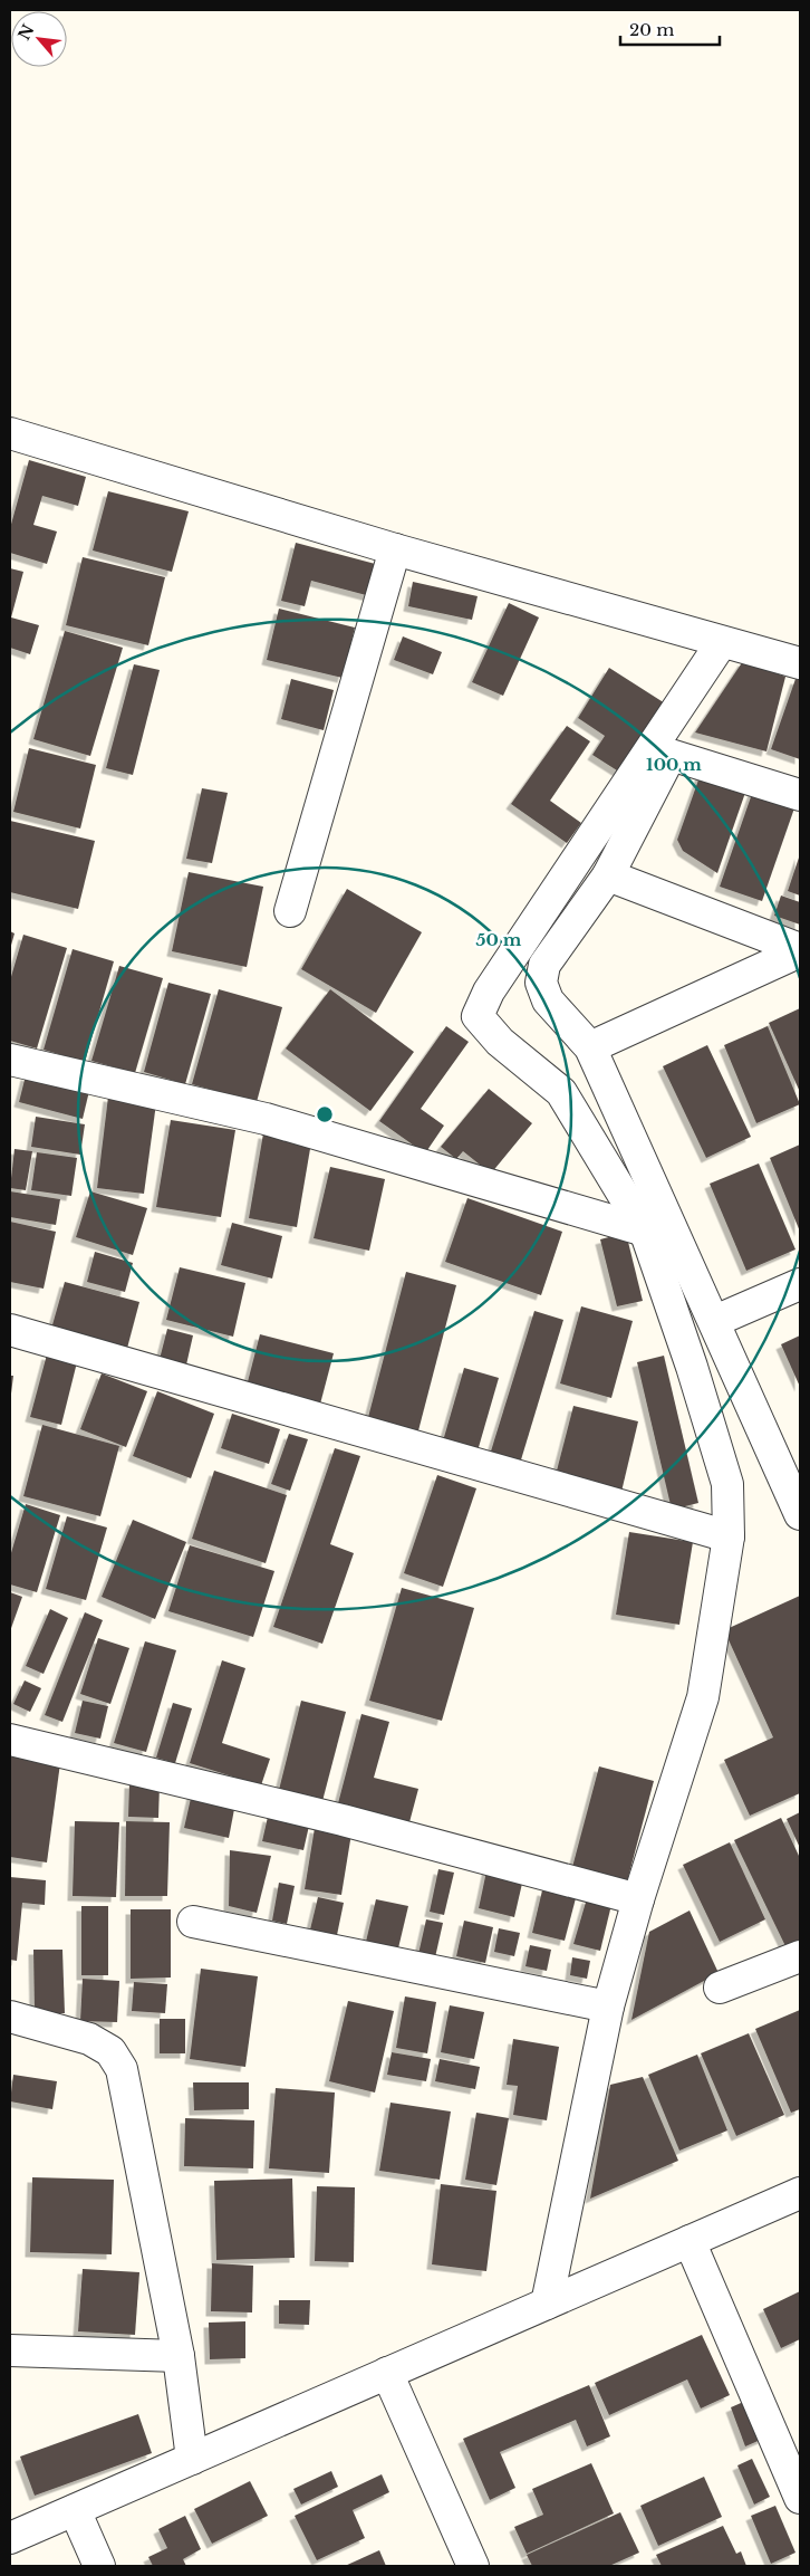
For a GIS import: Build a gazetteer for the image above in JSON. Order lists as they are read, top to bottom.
{
  "scale_bar": "20 m",
  "north": "top left",
  "rings": ["100 m", "50 m"]
}
